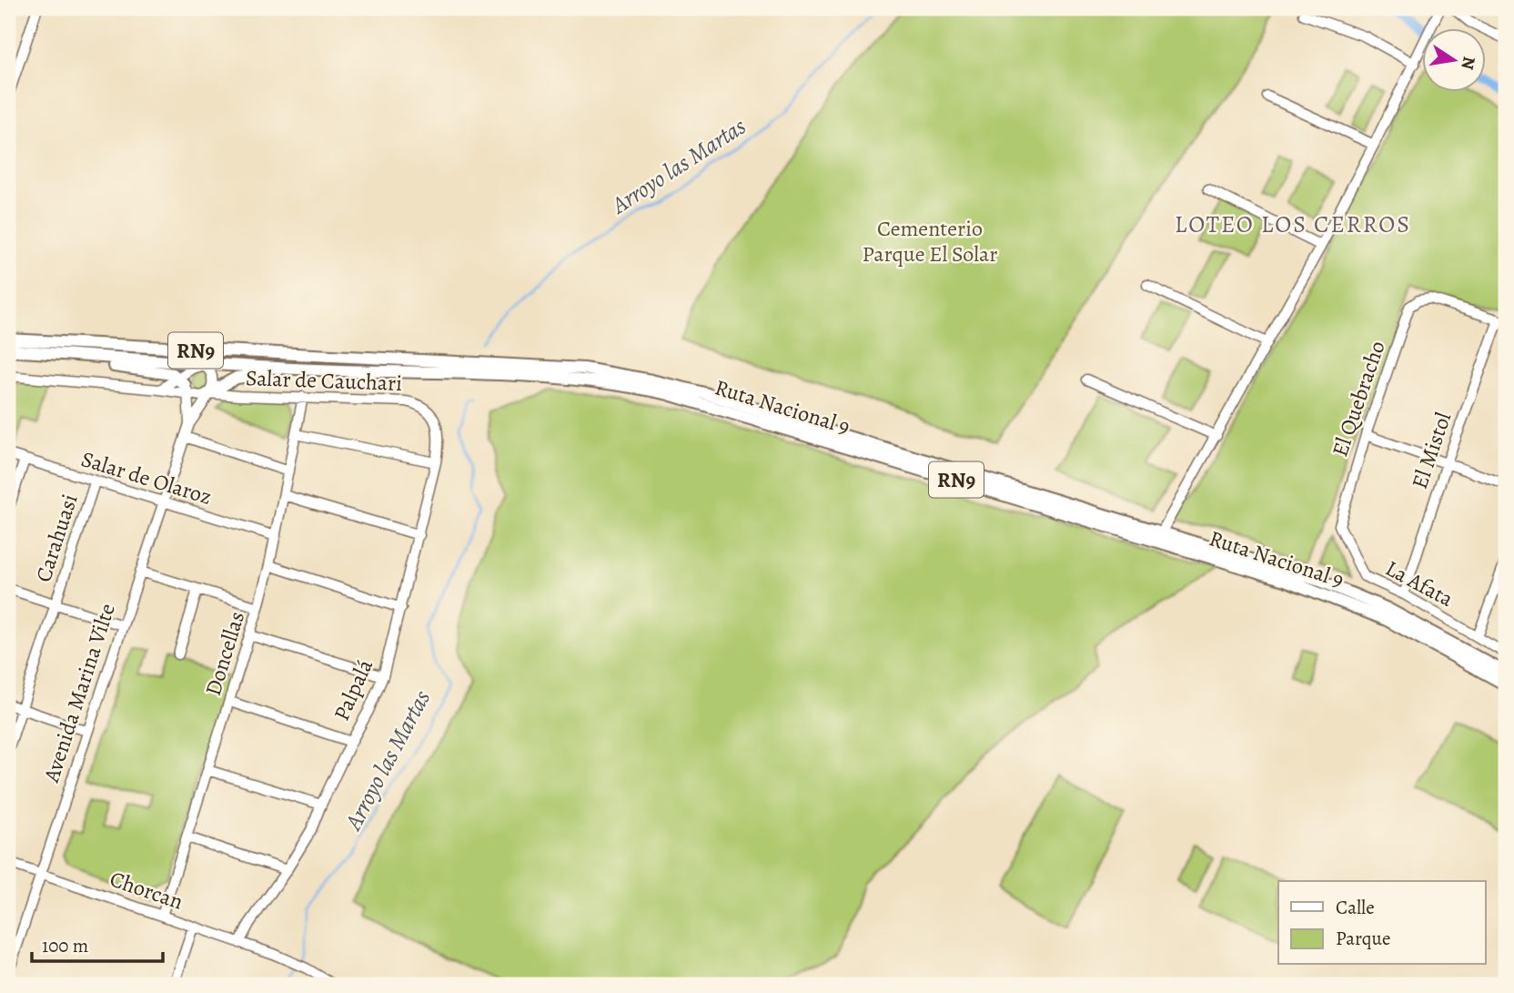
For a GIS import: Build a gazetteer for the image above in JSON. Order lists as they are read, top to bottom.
{
  "streets": {
    "main road": ["RN9", "Ruta Nacional 9"],
    "street": [
      "Salar de Cauchari",
      "El Quebracho",
      "El Mistol",
      "Salar de Olaroz",
      "Carahuasi",
      "La Afata",
      "Doncellas",
      "Palpalá",
      "Avenida Marina Vilte",
      "Chorcan"
    ]
  },
  "crossings": [
    ["Salar de Cauchari", "Doncellas"],
    ["Salar de Cauchari", "Palpalá"],
    ["Salar de Cauchari", "Avenida Marina Vilte"],
    ["El Quebracho", "El Mistol"],
    ["El Quebracho", "La Afata"],
    ["El Mistol", "La Afata"],
    ["Salar de Olaroz", "Carahuasi"],
    ["Salar de Olaroz", "Doncellas"],
    ["Salar de Olaroz", "Avenida Marina Vilte"],
    ["Doncellas", "Chorcan"],
    ["Palpalá", "Chorcan"],
    ["Avenida Marina Vilte", "Chorcan"]
  ],
  "districts": ["LOTEO LOS CERROS"],
  "water": ["Arroyo las Martas"],
  "parks": ["Cementerio Parque El Solar"],
  "legend": ["Calle", "Parque"],
  "scale_bar": "100 m",
  "north": "right"
}
